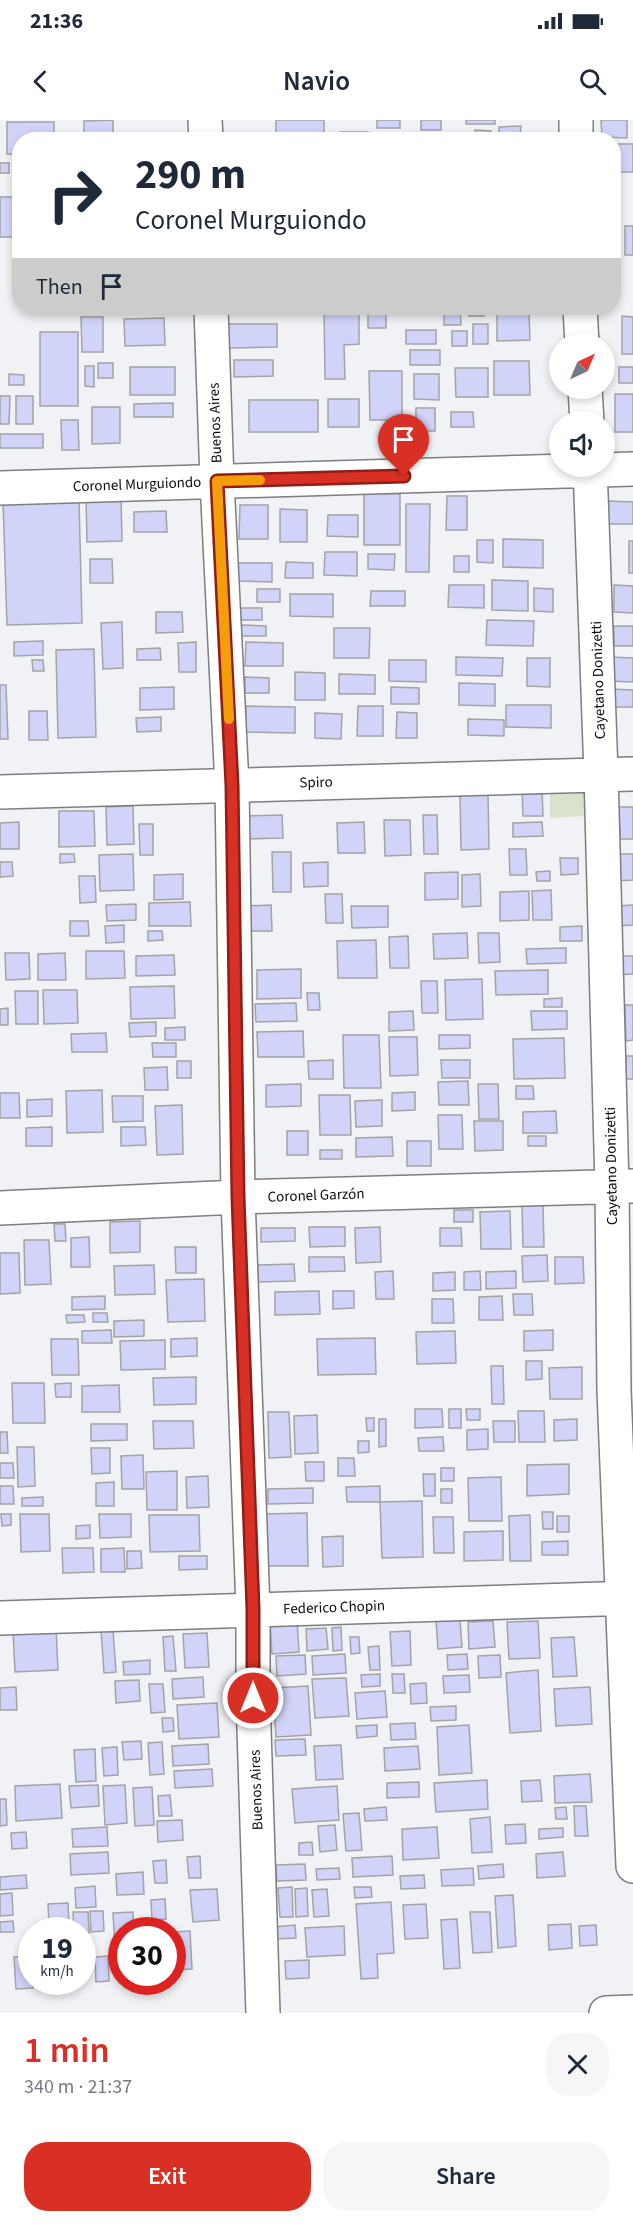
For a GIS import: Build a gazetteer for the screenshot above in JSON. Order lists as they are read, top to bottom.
{
  "streets": {
    "street": [
      "Buenos Aires",
      "Coronel Murguiondo",
      "Cayetano Donizetti",
      "Spiro",
      "Coronel Garzón",
      "Federico Chopin"
    ]
  },
  "crossings": [
    ["Buenos Aires", "Coronel Murguiondo"],
    ["Buenos Aires", "Spiro"],
    ["Buenos Aires", "Coronel Garzón"],
    ["Buenos Aires", "Federico Chopin"],
    ["Cayetano Donizetti", "Spiro"],
    ["Cayetano Donizetti", "Coronel Garzón"],
    ["Cayetano Donizetti", "Federico Chopin"]
  ],
  "north": "top right",
  "page": {
    "status": "21:36",
    "header": "Navio",
    "turn": ["290 m", "Coronel Murguiondo"],
    "then": "Then",
    "speed": "19 km/h",
    "limit": "30",
    "heading": ["1 min", "340 m · 21:37"],
    "buttons": ["Exit", "Share"]
  }
}
